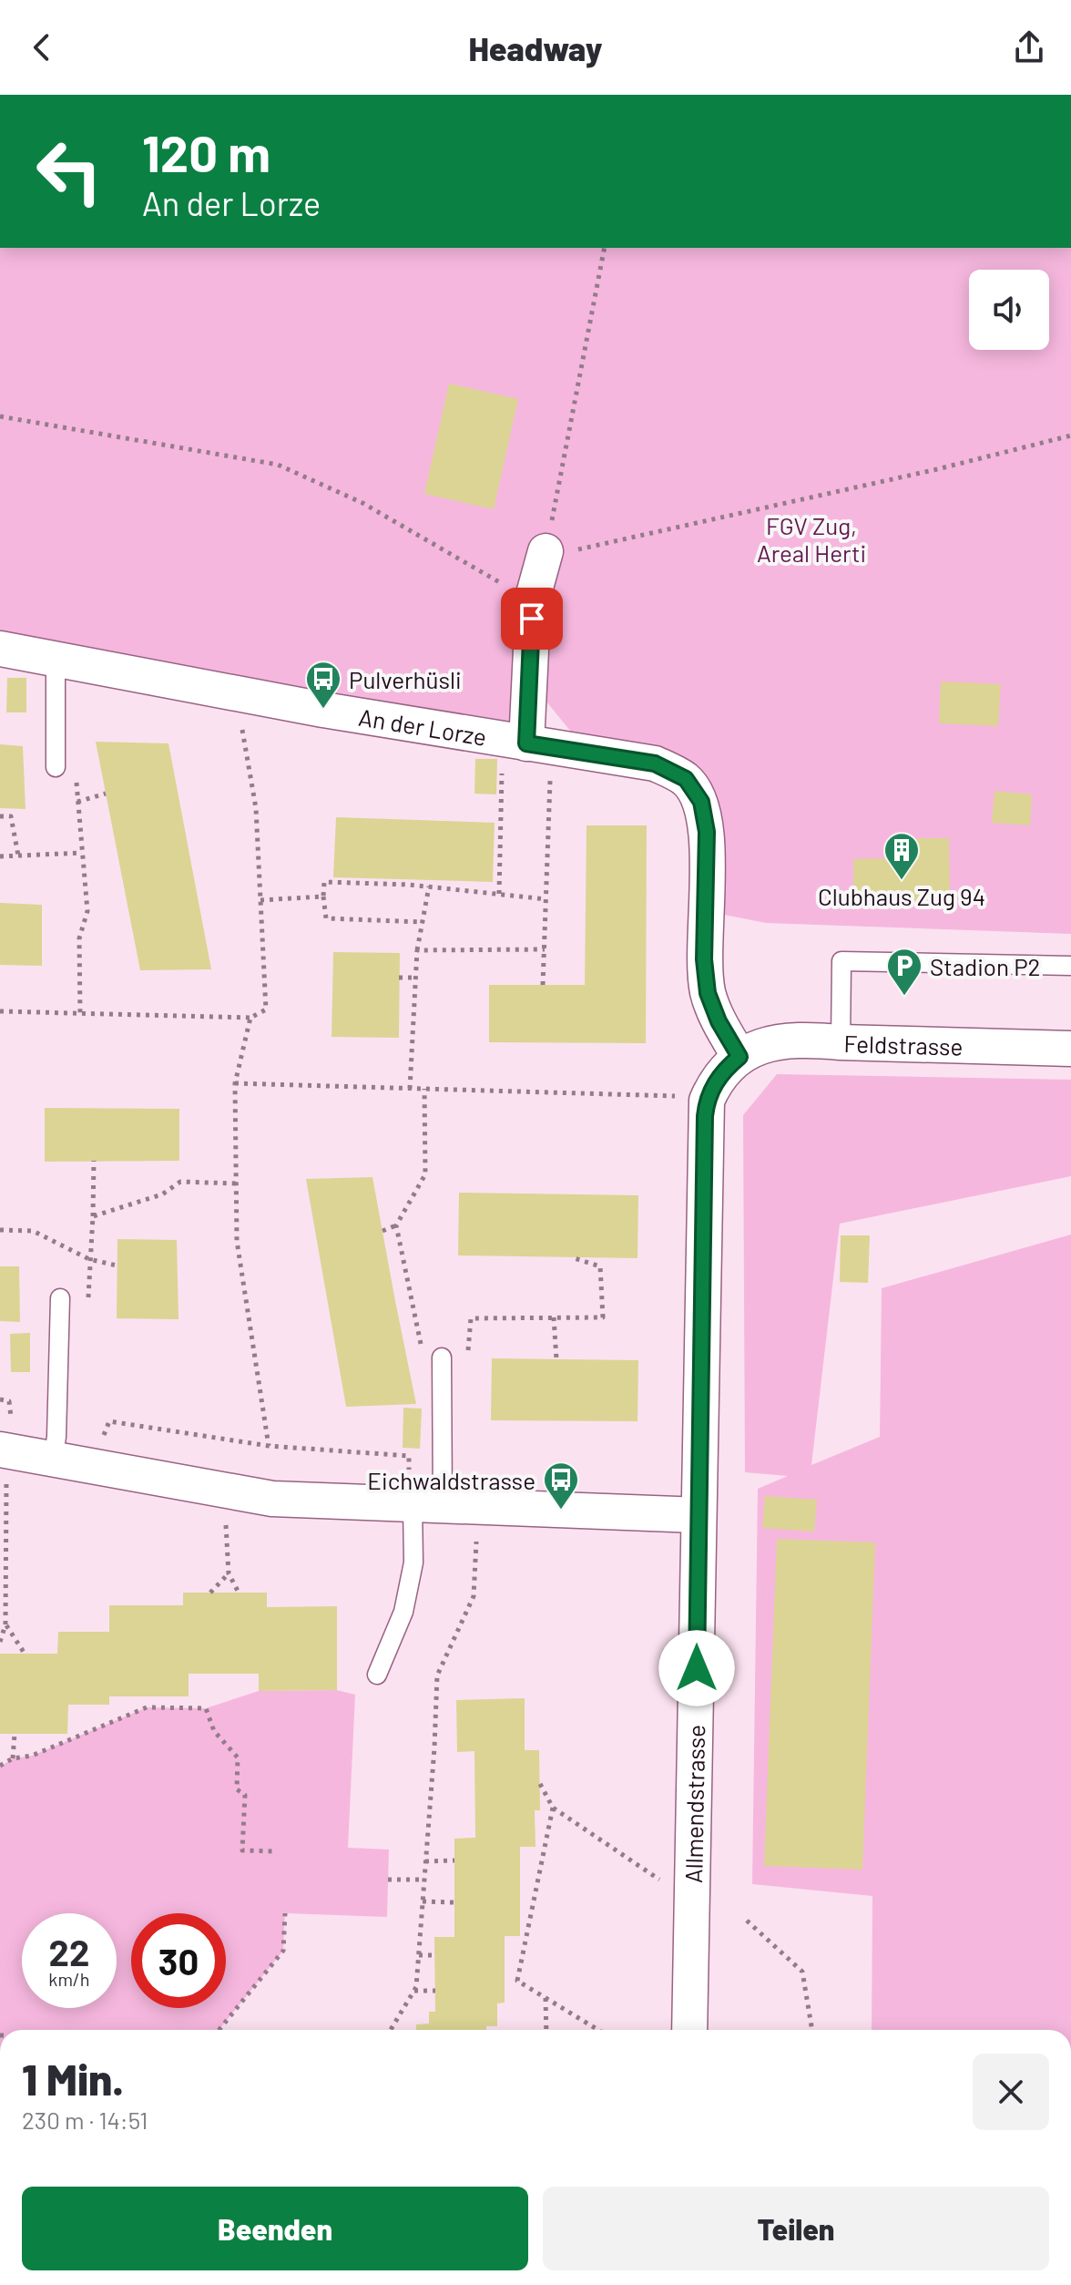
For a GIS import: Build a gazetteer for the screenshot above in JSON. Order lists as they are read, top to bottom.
{
  "streets": {
    "street": ["An der Lorze", "Feldstrasse", "Allmendstrasse"]
  },
  "crossings": [
    ["An der Lorze", "Feldstrasse"]
  ],
  "parks": ["FGV Zug, Areal Herti"],
  "places": {
    "bus stop": ["Pulverhüsli", "Eichwaldstrasse"],
    "building": ["Clubhaus Zug 94"],
    "parking": ["Stadion P2"]
  },
  "page": {
    "header": "Headway",
    "turn": ["120 m", "An der Lorze"],
    "speed": "22 km/h",
    "limit": "30",
    "heading": ["1 Min.", "230 m · 14:51"],
    "buttons": ["Beenden", "Teilen"]
  }
}
